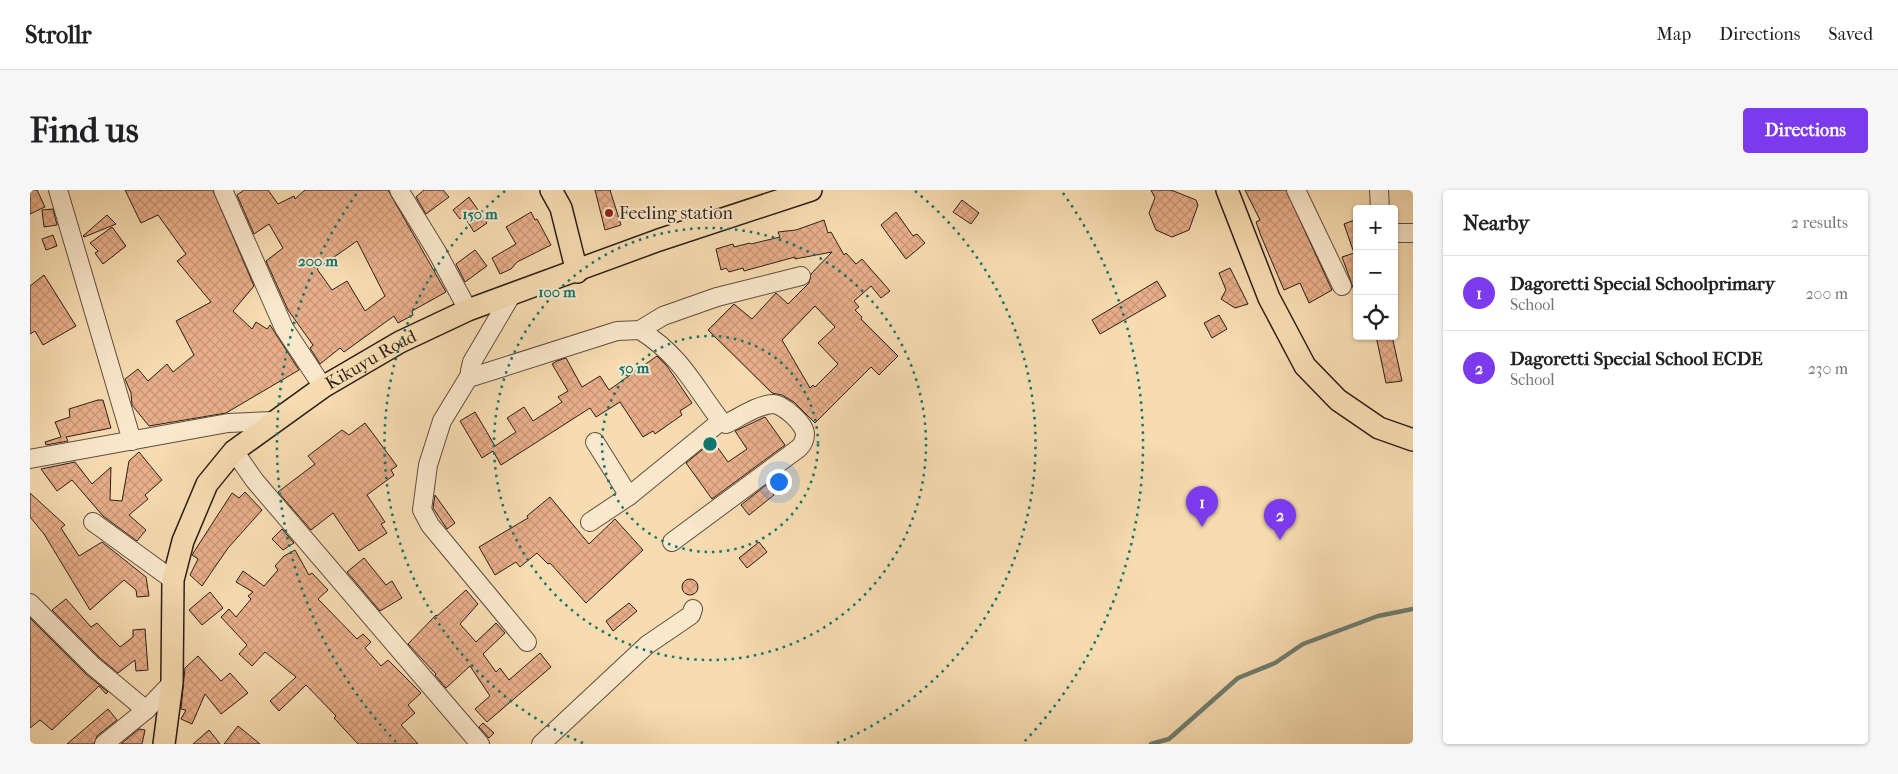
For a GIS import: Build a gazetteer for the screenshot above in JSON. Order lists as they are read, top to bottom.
{
  "streets": {
    "main road": ["Kikuyu Road"]
  },
  "places": ["Feeling station"],
  "page": {
    "header": "Strollr",
    "nav": ["Map", "Directions", "Saved"],
    "buttons": "Directions",
    "title": "Find us",
    "heading": ["Nearby", "2 results"],
    "map_buttons": ["+", "−"],
    "list": [
      {
        "mark": "1",
        "name": "Dagoretti Special Schoolprimary",
        "note": "School",
        "value": "200 m"
      },
      {
        "mark": "2",
        "name": "Dagoretti Special School ECDE",
        "note": "School",
        "value": "230 m"
      }
    ],
    "pins": ["1", "2"]
  },
  "rings": [
    "150 m",
    "200 m",
    "100 m",
    "50 m"
  ]
}
